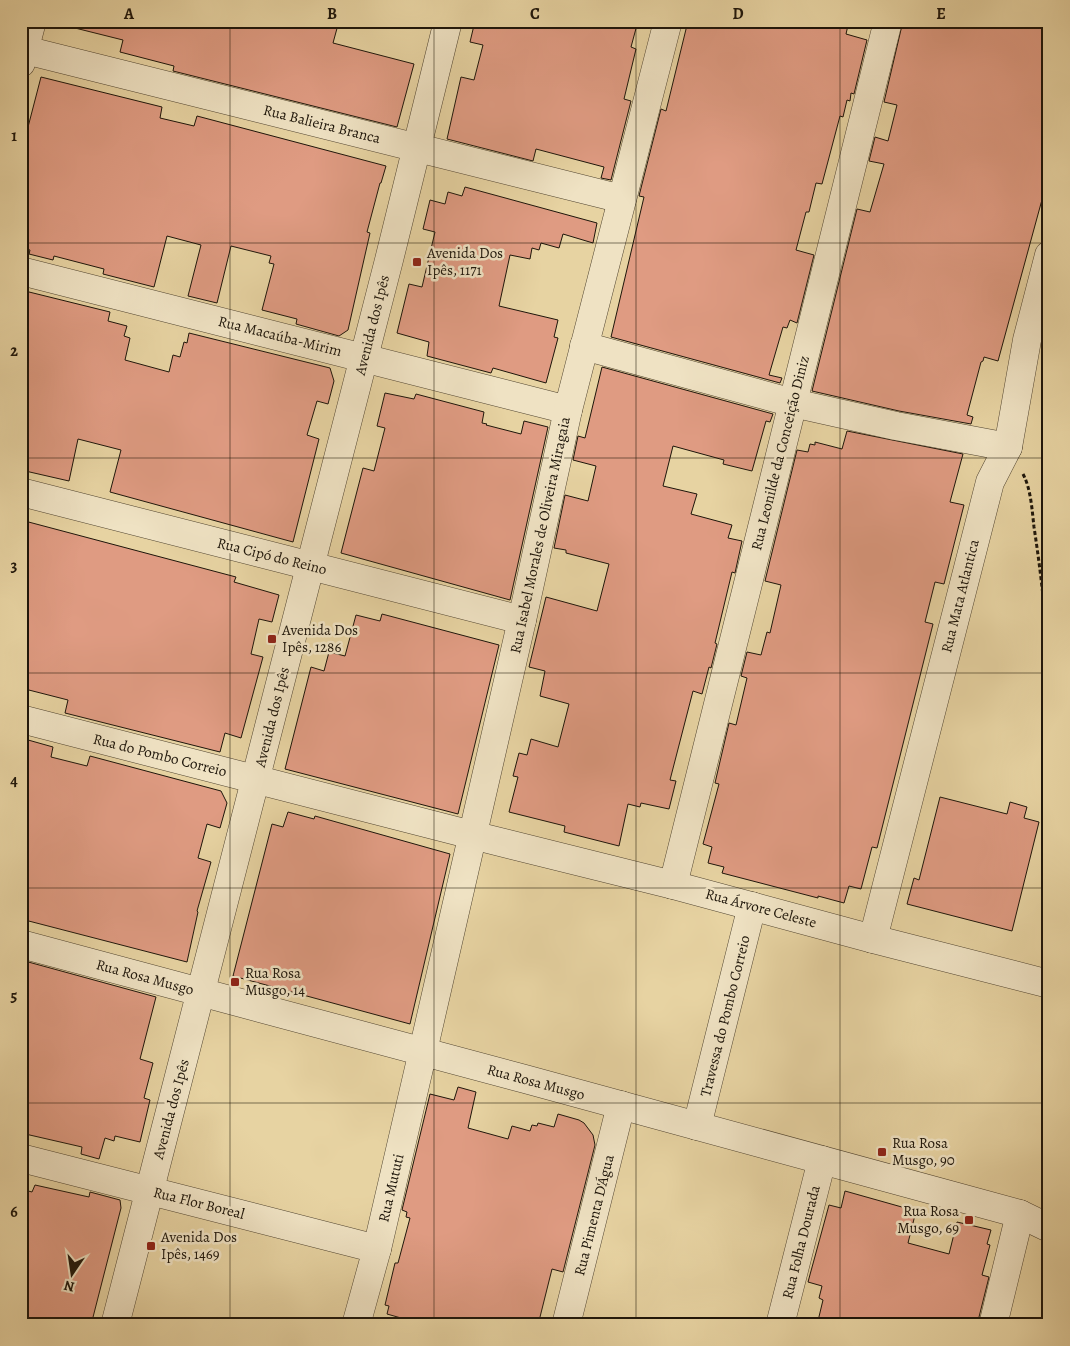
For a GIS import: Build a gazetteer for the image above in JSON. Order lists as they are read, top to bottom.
{
  "streets": {
    "street": [
      "Rua Balieira Branca",
      "Avenida dos Ipês",
      "Rua Macaúba-Mirim",
      "Rua Leonilde da Conceição Diniz",
      "Rua Isabel Morales de Oliveira Miragaia",
      "Rua Cipó do Reino",
      "Rua Mata Atlantica",
      "Rua do Pombo Correio",
      "Rua Árvore Celeste",
      "Rua Rosa Musgo",
      "Travessa do Pombo Correio",
      "Rua Mututi",
      "Rua Flor Boreal",
      "Rua Pimenta D'Água",
      "Rua Folha Dourada"
    ]
  },
  "crossings": [
    ["Rua Balieira Branca", "Avenida dos Ipês"],
    ["Rua Balieira Branca", "Rua Isabel Morales de Oliveira Miragaia"],
    ["Avenida dos Ipês", "Rua Macaúba-Mirim"],
    ["Avenida dos Ipês", "Rua Cipó do Reino"],
    ["Avenida dos Ipês", "Rua do Pombo Correio"],
    ["Avenida dos Ipês", "Rua Rosa Musgo"],
    ["Avenida dos Ipês", "Rua Flor Boreal"],
    ["Rua Macaúba-Mirim", "Rua Isabel Morales de Oliveira Miragaia"],
    ["Rua Leonilde da Conceição Diniz", "Rua Árvore Celeste"],
    ["Rua Isabel Morales de Oliveira Miragaia", "Rua Cipó do Reino"],
    ["Rua Isabel Morales de Oliveira Miragaia", "Rua do Pombo Correio"],
    ["Rua Isabel Morales de Oliveira Miragaia", "Rua Árvore Celeste"],
    ["Rua Isabel Morales de Oliveira Miragaia", "Rua Rosa Musgo"],
    ["Rua Isabel Morales de Oliveira Miragaia", "Rua Mututi"],
    ["Rua Mata Atlantica", "Rua Árvore Celeste"],
    ["Rua do Pombo Correio", "Rua Árvore Celeste"],
    ["Rua Árvore Celeste", "Travessa do Pombo Correio"],
    ["Rua Rosa Musgo", "Travessa do Pombo Correio"],
    ["Rua Rosa Musgo", "Rua Mututi"],
    ["Rua Rosa Musgo", "Rua Pimenta D'Água"],
    ["Rua Rosa Musgo", "Rua Folha Dourada"],
    ["Rua Mututi", "Rua Flor Boreal"]
  ],
  "places": {
    "transit": [
      "Avenida Dos Ipês, 1171",
      "Avenida Dos Ipês, 1286",
      "Rua Rosa Musgo, 14",
      "Rua Rosa Musgo, 90",
      "Rua Rosa Musgo, 69",
      "Avenida Dos Ipês, 1469"
    ]
  },
  "north": "bottom",
  "grid": {
    "columns": [
      "A",
      "B",
      "C",
      "D",
      "E"
    ],
    "rows": [
      "1",
      "2",
      "3",
      "4",
      "5",
      "6"
    ]
  }
}
